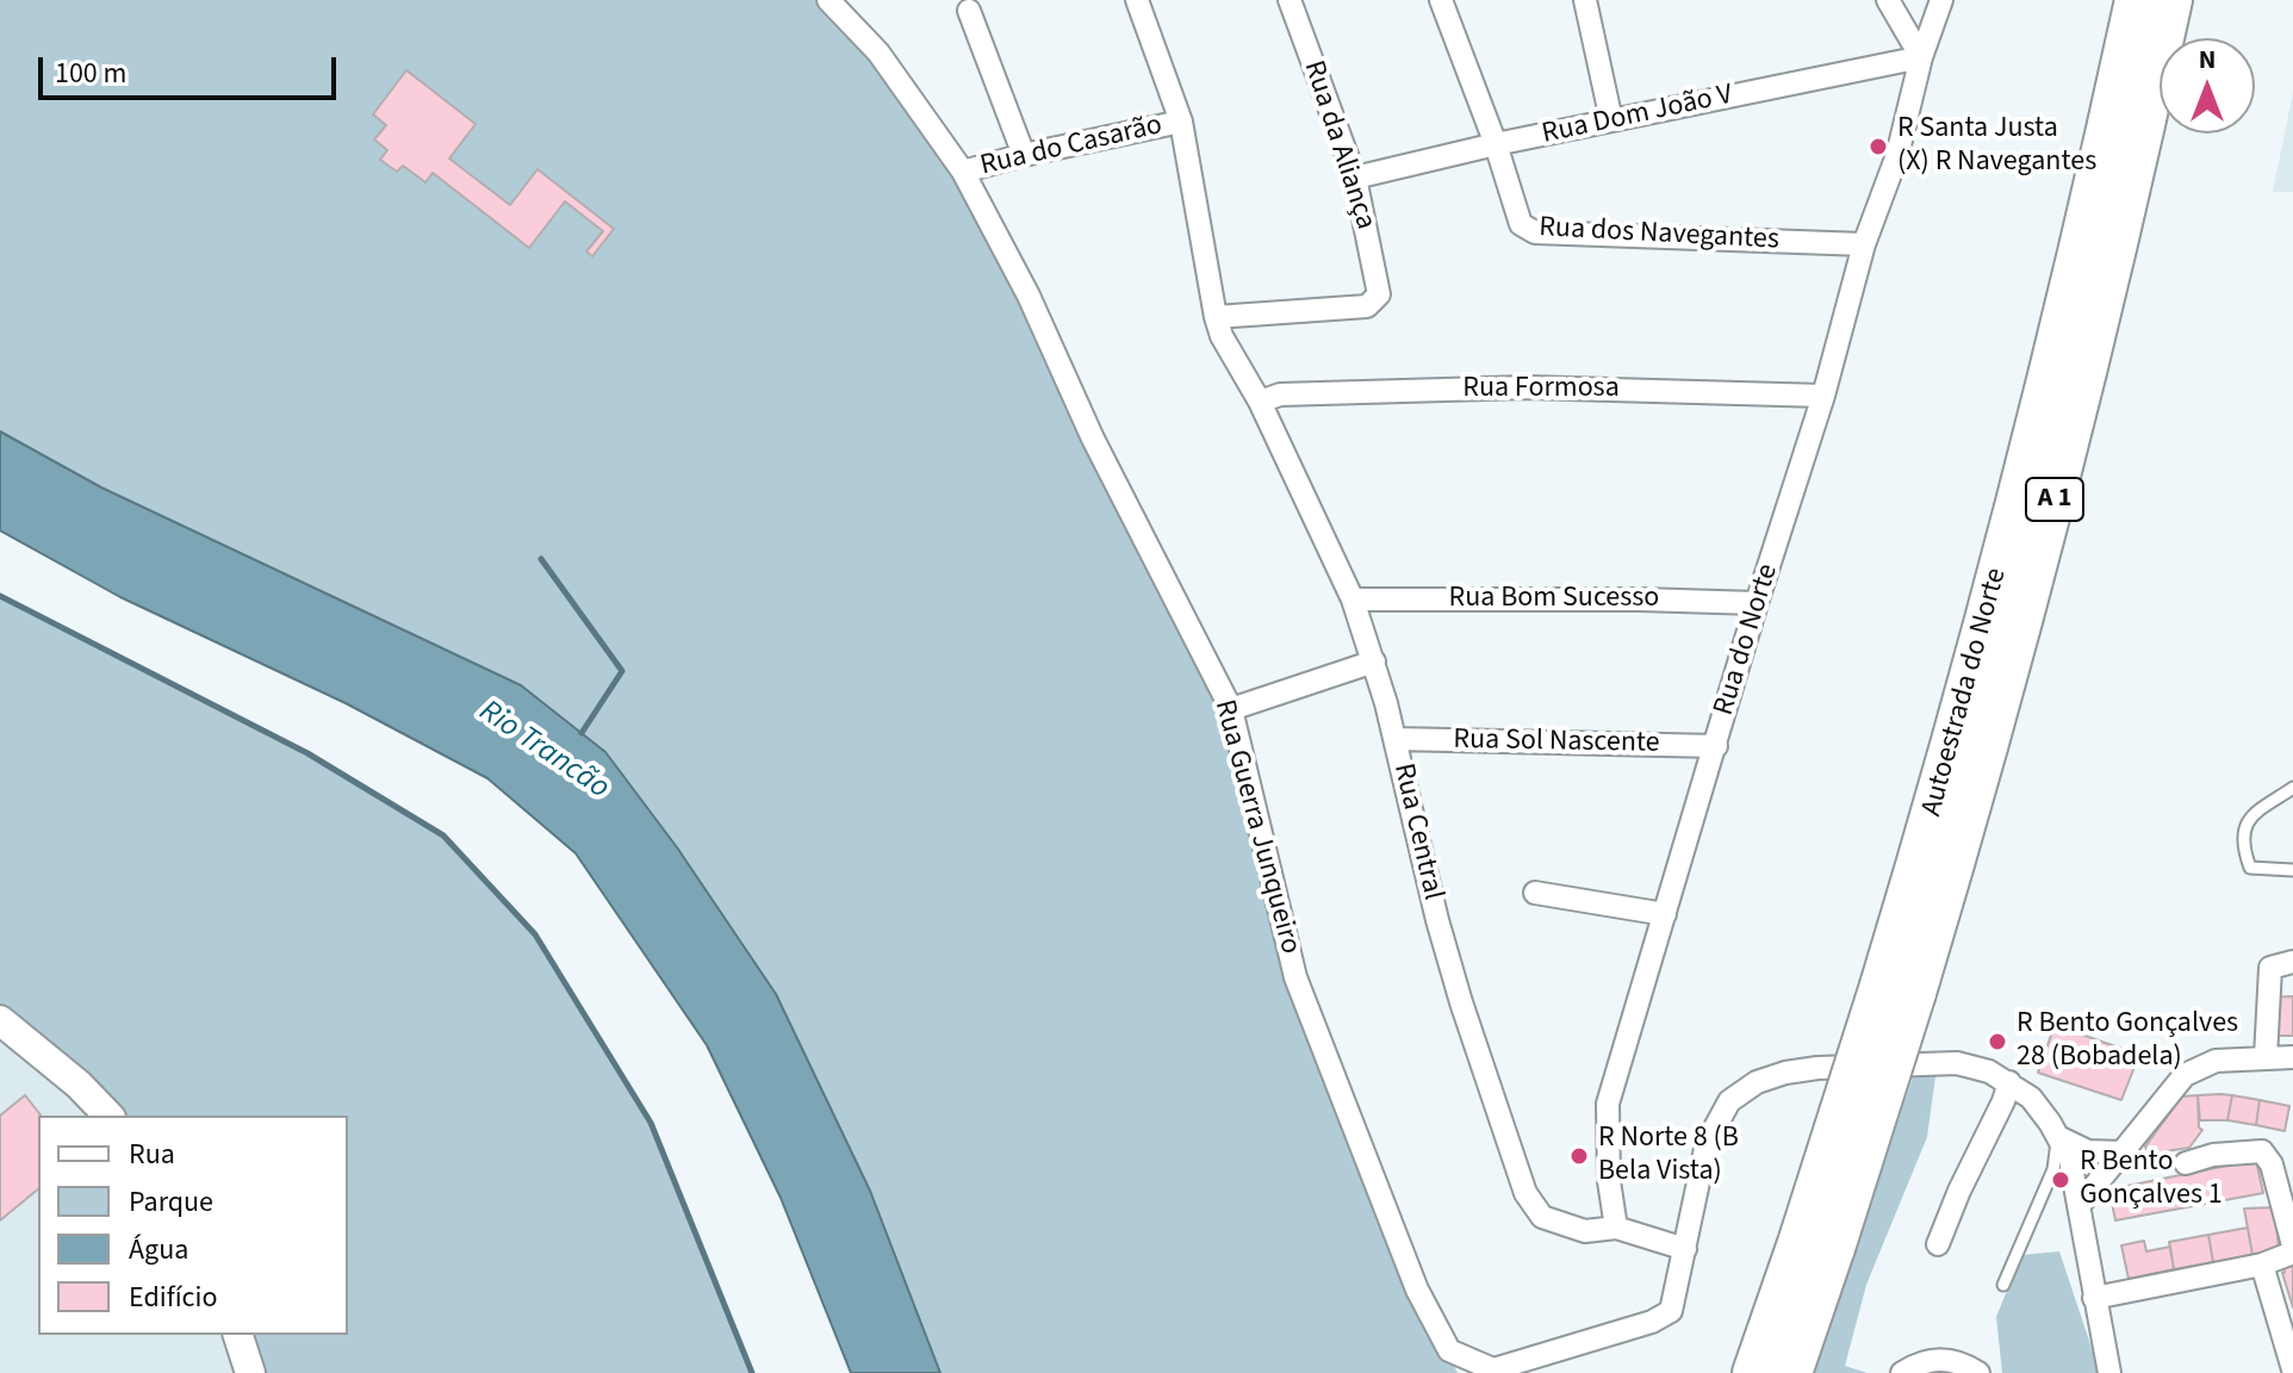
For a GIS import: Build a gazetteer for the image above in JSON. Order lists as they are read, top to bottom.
{
  "streets": {
    "highway": ["A 1", "Autoestrada do Norte"],
    "street": [
      "Rua Dom João V",
      "Rua da Aliança",
      "Rua do Casarão",
      "Rua dos Navegantes",
      "Rua Formosa",
      "Rua Bom Sucesso",
      "Rua do Norte",
      "Rua Sol Nascente",
      "Rua Guerra Junqueiro",
      "Rua Central"
    ]
  },
  "crossings": [
    ["Rua Dom João V", "Rua da Aliança"],
    ["Rua Dom João V", "Rua dos Navegantes"],
    ["Rua Dom João V", "Rua do Norte"],
    ["Rua da Aliança", "Rua Central"],
    ["Rua do Casarão", "Rua Guerra Junqueiro"],
    ["Rua do Casarão", "Rua Central"],
    ["Rua dos Navegantes", "Rua do Norte"],
    ["Rua Formosa", "Rua do Norte"],
    ["Rua Formosa", "Rua Central"],
    ["Rua Bom Sucesso", "Rua do Norte"],
    ["Rua Bom Sucesso", "Rua Central"],
    ["Rua do Norte", "Rua Sol Nascente"],
    ["Rua do Norte", "Rua Central"],
    ["Rua Sol Nascente", "Rua Central"],
    ["Rua Guerra Junqueiro", "Rua Central"]
  ],
  "water": ["Rio Trancão"],
  "places": [
    "R Santa Justa (X) R Navegantes",
    "R Bento Gonçalves 28 (Bobadela)",
    "R Norte 8 (B Bela Vista)",
    "R Bento Gonçalves 1"
  ],
  "legend": [
    "Rua",
    "Parque",
    "Água",
    "Edifício"
  ],
  "scale_bar": "100 m",
  "north": "top"
}
